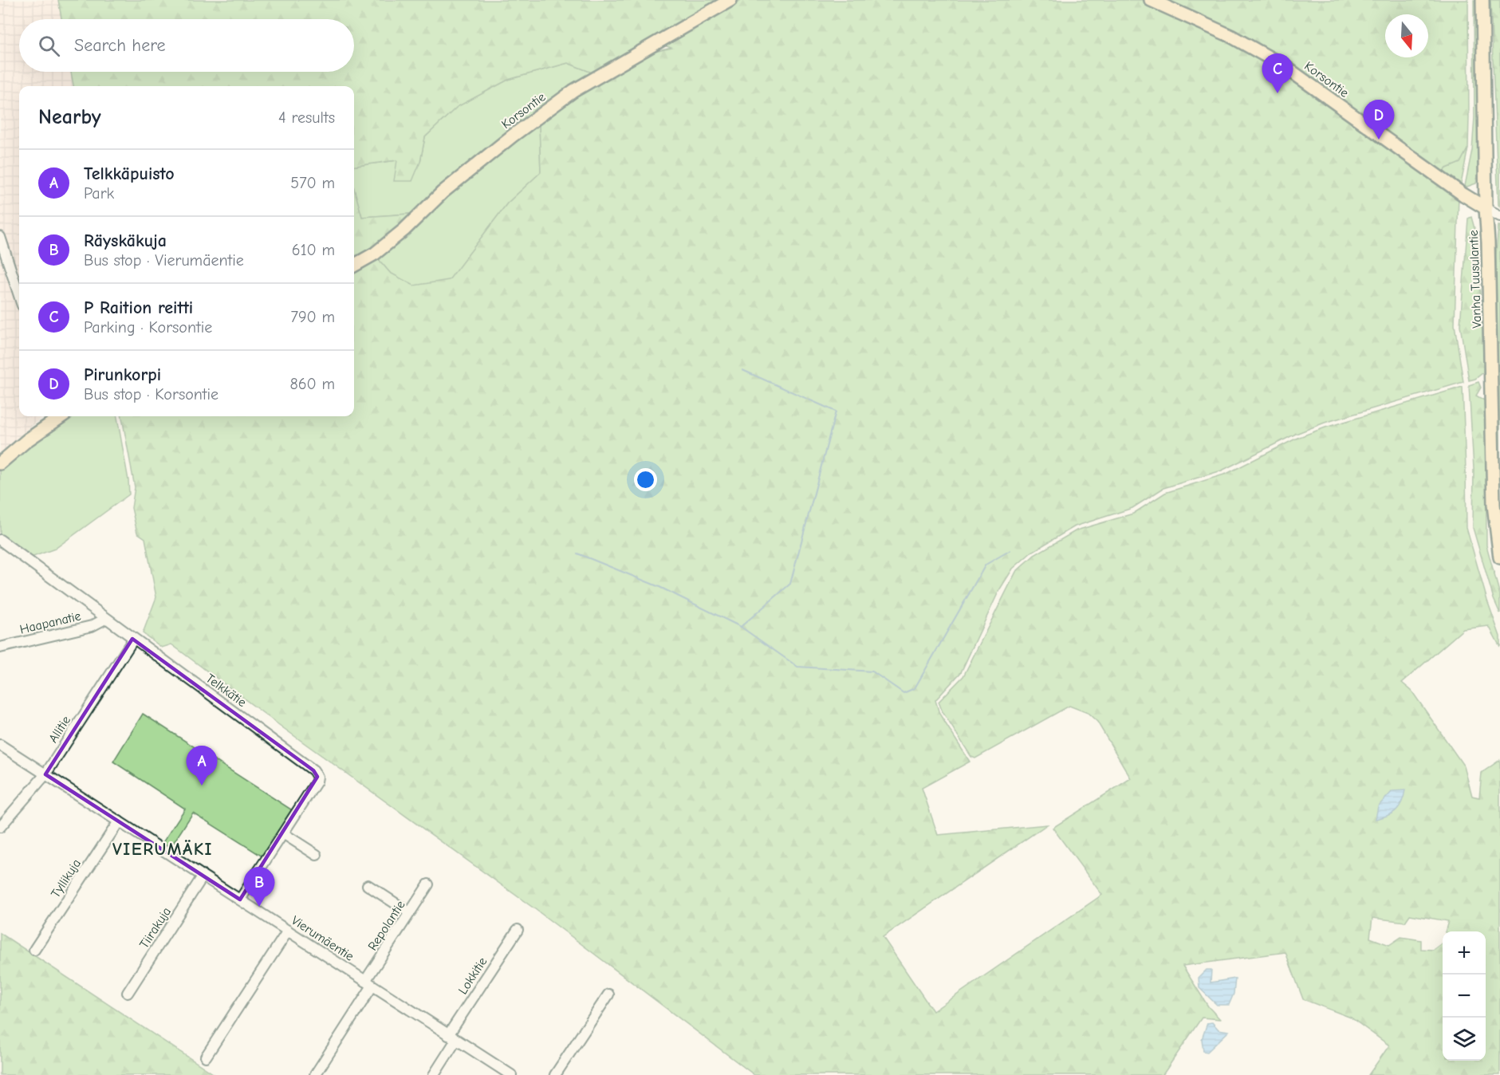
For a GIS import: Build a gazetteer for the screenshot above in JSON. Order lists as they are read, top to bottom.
{
  "streets": {
    "main road": ["Korsontie", "Vanha Tuusulantie"],
    "street": [
      "Haapanatie",
      "Telkkätie",
      "Allitie",
      "Tyllikuja",
      "Repolantie",
      "Tiirakuja",
      "Vierumäentie",
      "Lokkitie"
    ]
  },
  "crossings": [
    ["Korsontie", "Vanha Tuusulantie"],
    ["Haapanatie", "Telkkätie"],
    ["Telkkätie", "Allitie"],
    ["Telkkätie", "Vierumäentie"],
    ["Allitie", "Vierumäentie"],
    ["Tyllikuja", "Vierumäentie"],
    ["Repolantie", "Vierumäentie"],
    ["Tiirakuja", "Vierumäentie"],
    ["Vierumäentie", "Lokkitie"]
  ],
  "districts": ["VIERUMÄKI"],
  "north": "bottom",
  "page": {
    "search": "Search here",
    "pins": [
      "C",
      "D",
      "A",
      "B"
    ],
    "heading": ["Nearby", "4 results"],
    "list": [
      {
        "mark": "A",
        "name": "Telkkäpuisto",
        "note": "Park",
        "value": "570 m"
      },
      {
        "mark": "B",
        "name": "Räyskäkuja",
        "note": "Bus stop · Vierumäentie",
        "value": "610 m"
      },
      {
        "mark": "C",
        "name": "P Raition reitti",
        "note": "Parking · Korsontie",
        "value": "790 m"
      },
      {
        "mark": "D",
        "name": "Pirunkorpi",
        "note": "Bus stop · Korsontie",
        "value": "860 m"
      }
    ],
    "map_buttons": ["+", "−"]
  }
}
